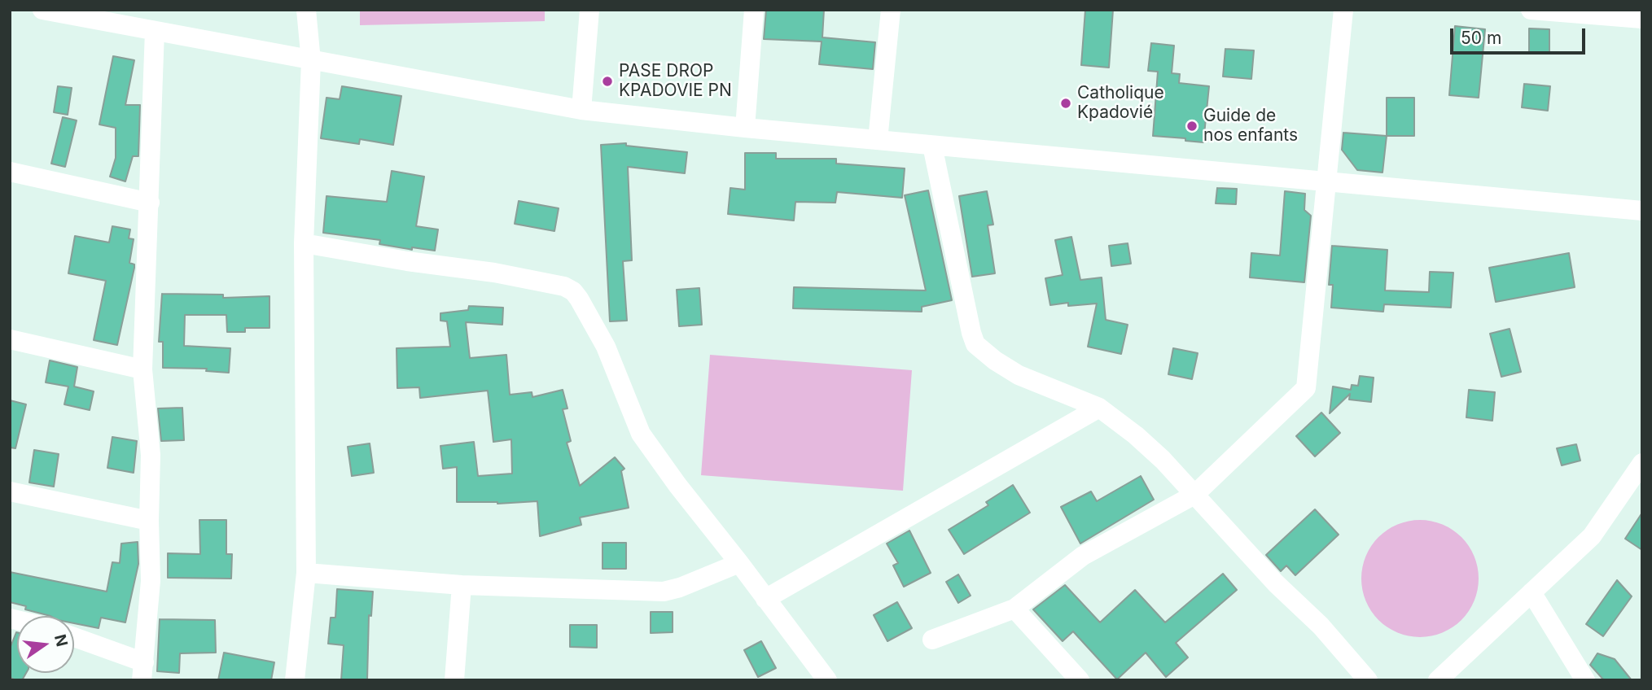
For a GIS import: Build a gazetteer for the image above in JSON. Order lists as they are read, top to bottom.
{
  "places": ["PASE DROP KPADOVIE PN", "Catholique Kpadovié", "Guide de nos enfants"],
  "scale_bar": "50 m",
  "north": "right"
}
